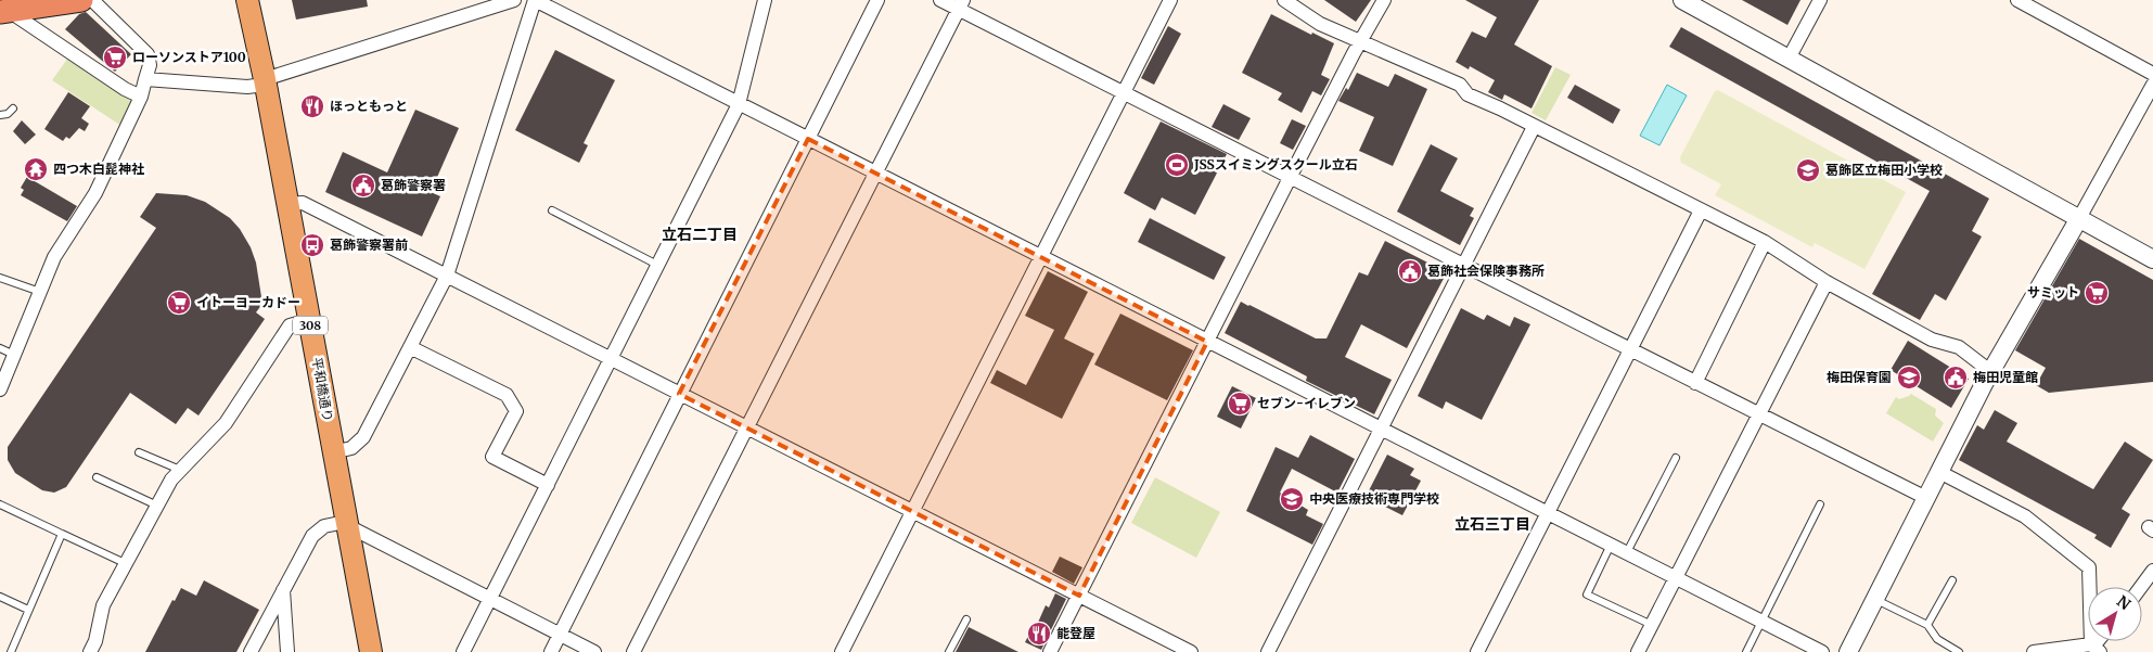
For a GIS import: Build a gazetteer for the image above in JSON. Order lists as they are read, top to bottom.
{
  "streets": {
    "main road": ["308", "平和橋通り"]
  },
  "districts": ["立石二丁目", "立石三丁目"],
  "places": {
    "supermarket": [
      "ローソンストア100",
      "サミット",
      "イトーヨーカドー",
      "セブン-イレブン"
    ],
    "restaurant": ["ほっともっと", "能登屋"],
    "sports": ["JSSスイミングスクール立石"],
    "temple": ["四つ木白髭神社"],
    "school or university": ["葛飾区立梅田小学校", "梅田保育園", "中央医療技術専門学校"],
    "public building": ["葛飾警察署", "葛飾社会保険事務所", "梅田児童館"],
    "bus stop": ["葛飾警察署前"]
  },
  "north": "top right"
}
